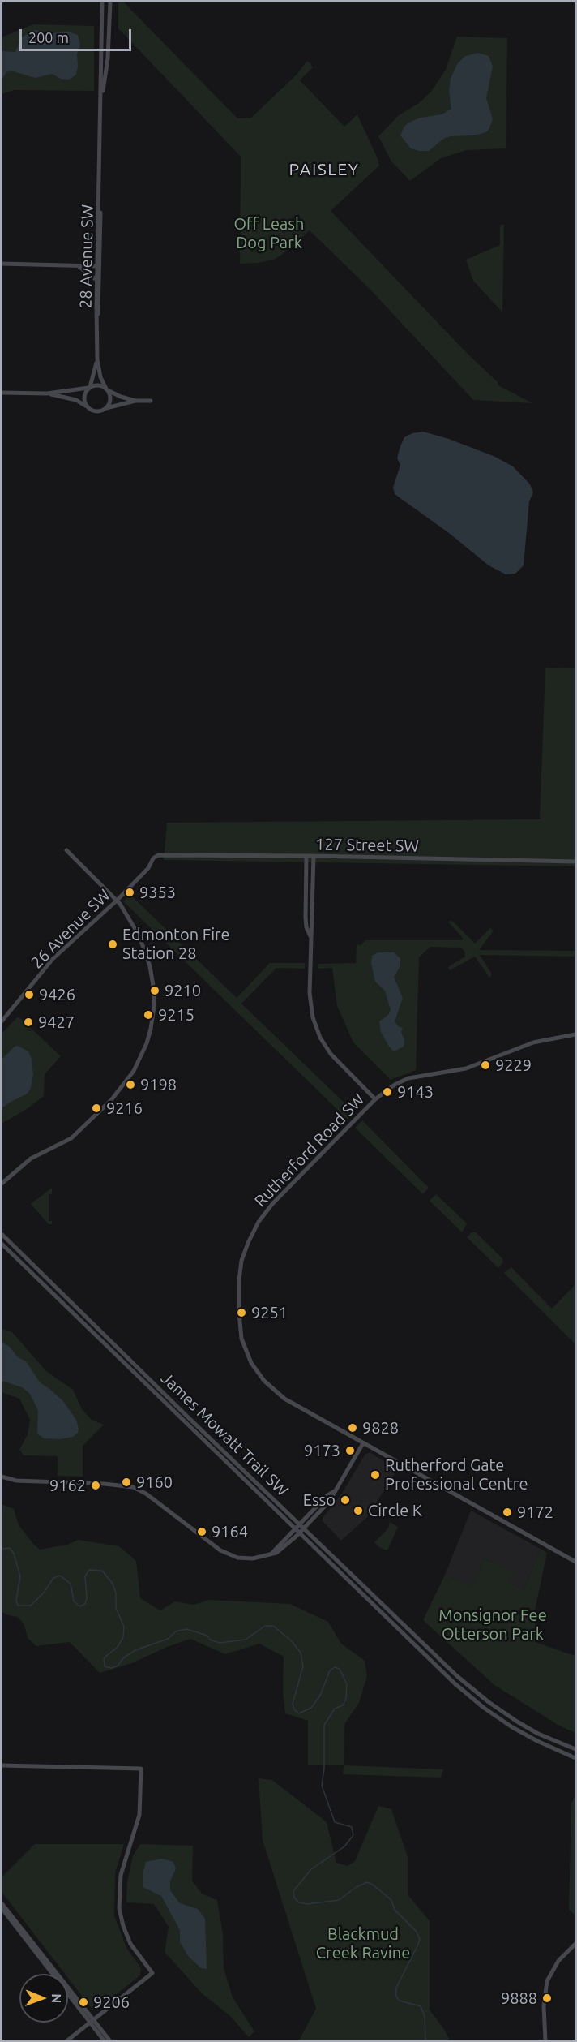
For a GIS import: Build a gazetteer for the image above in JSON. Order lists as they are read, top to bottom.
{
  "streets": {
    "street": [
      "28 Avenue SW",
      "127 Street SW",
      "26 Avenue SW",
      "Rutherford Road SW",
      "James Mowatt Trail SW"
    ]
  },
  "crossings": [
    ["127 Street SW", "26 Avenue SW"]
  ],
  "districts": ["PAISLEY"],
  "parks": ["Off Leash Dog Park", "Monsignor Fee Otterson Park", "Blackmud Creek Ravine"],
  "places": [
    "9353",
    "Edmonton Fire Station 28",
    "9210",
    "9426",
    "9215",
    "9427",
    "9229",
    "9198",
    "9143",
    "9216",
    "9251",
    "9828",
    "9173",
    "Rutherford Gate Professional Centre",
    "9160",
    "9162",
    "Esso",
    "Circle K",
    "9172",
    "9164",
    "9888",
    "9206"
  ],
  "scale_bar": "200 m",
  "north": "right"
}
